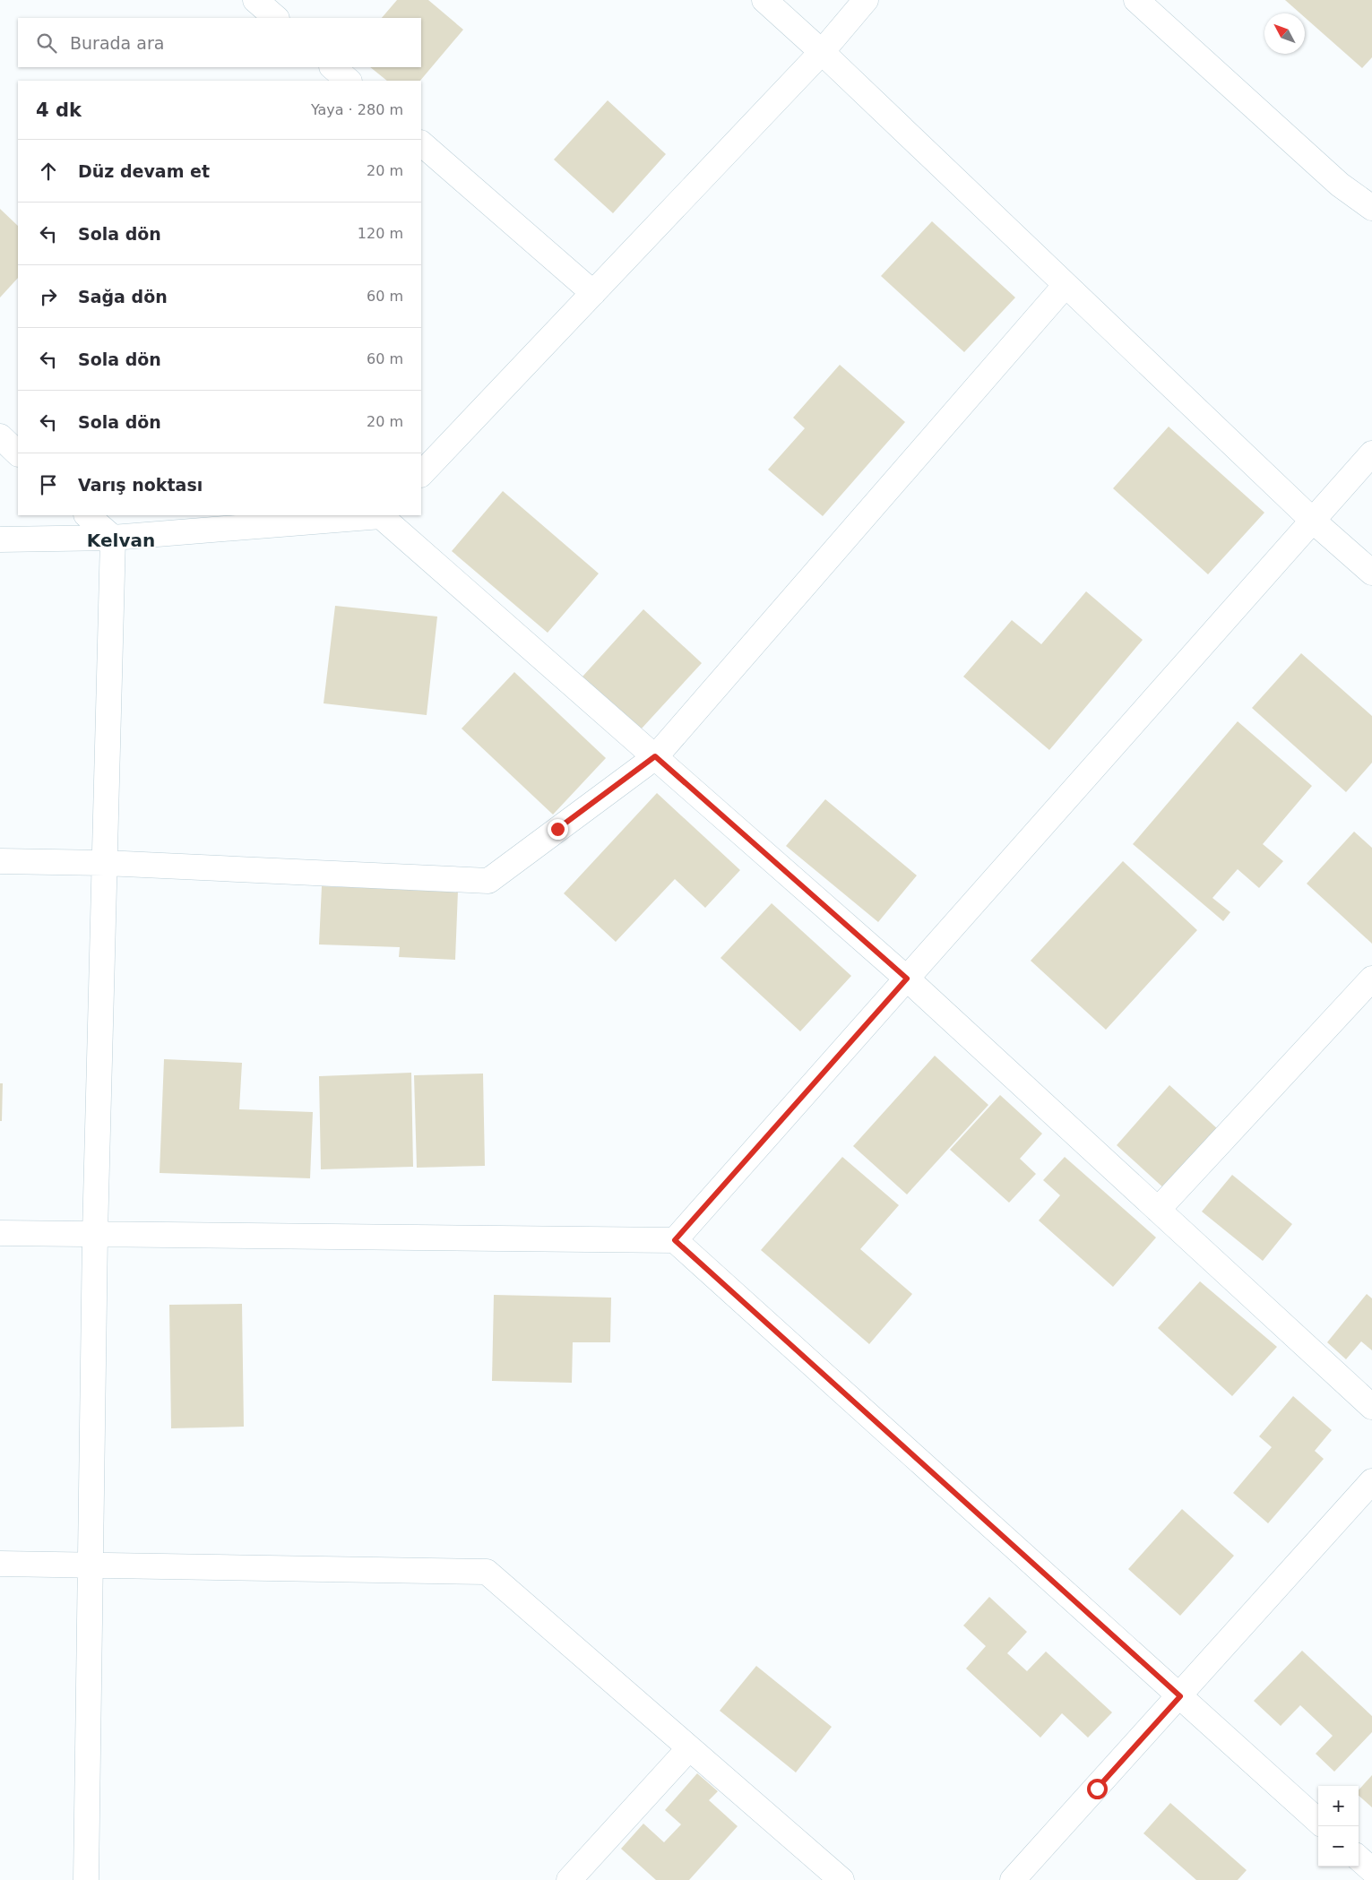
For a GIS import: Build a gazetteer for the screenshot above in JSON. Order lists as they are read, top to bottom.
{
  "districts": ["Kelvan"],
  "north": "top left",
  "page": {
    "search": "Burada ara",
    "heading": ["4 dk", "Yaya · 280 m"],
    "list": [
      ["Düz devam et", "20 m"],
      ["Sola dön", "120 m"],
      ["Sağa dön", "60 m"],
      ["Sola dön", "60 m"],
      ["Sola dön", "20 m"],
      "Varış noktası"
    ],
    "map_buttons": ["+", "−"]
  }
}
